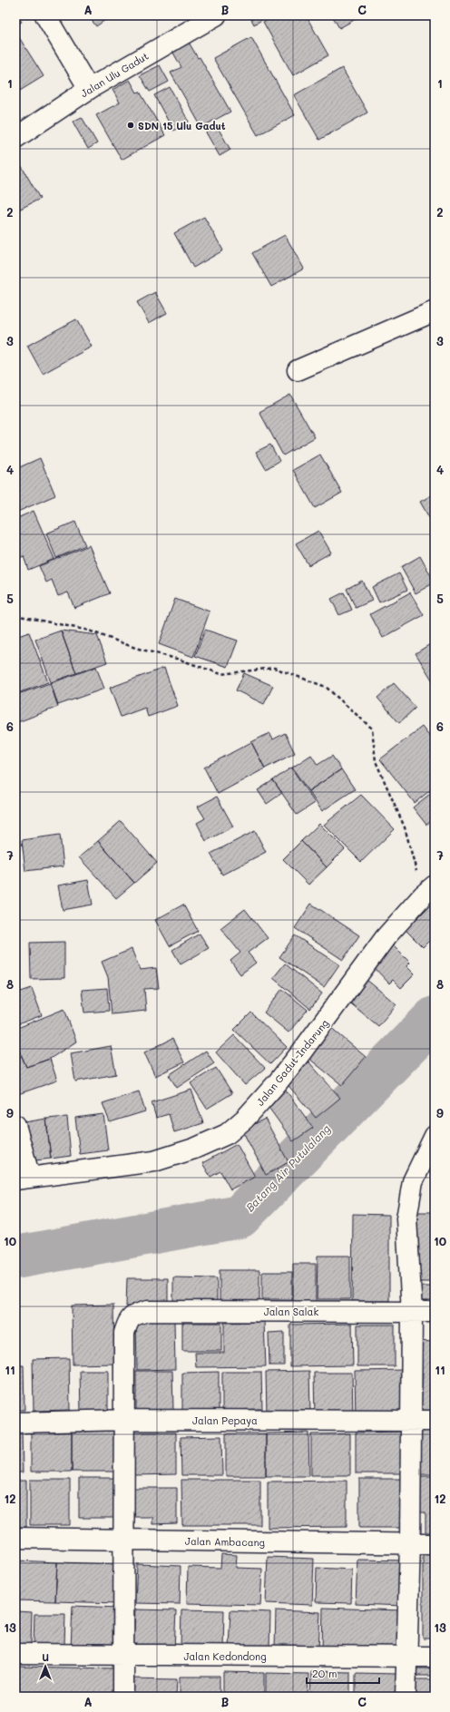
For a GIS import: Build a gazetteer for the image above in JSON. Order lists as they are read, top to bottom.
{
  "streets": {
    "street": [
      "Jalan Ulu Gadut",
      "Jalan Gadut-Indarung",
      "Jalan Salak",
      "Jalan Pepaya",
      "Jalan Ambacang",
      "Jalan Kedondong"
    ]
  },
  "crossings": [
    ["Jalan Salak", "Jalan Pepaya"],
    ["Jalan Salak", "Jalan Ambacang"],
    ["Jalan Salak", "Jalan Kedondong"]
  ],
  "water": ["Batang Air Putulalang"],
  "places": ["SDN 15 Ulu Gadut"],
  "scale_bar": "20 m",
  "north": "top",
  "grid": {
    "columns": ["A", "B", "C"],
    "rows": [
      "1",
      "2",
      "3",
      "4",
      "5",
      "6",
      "7",
      "8",
      "9",
      "10",
      "11",
      "12",
      "13"
    ]
  }
}
